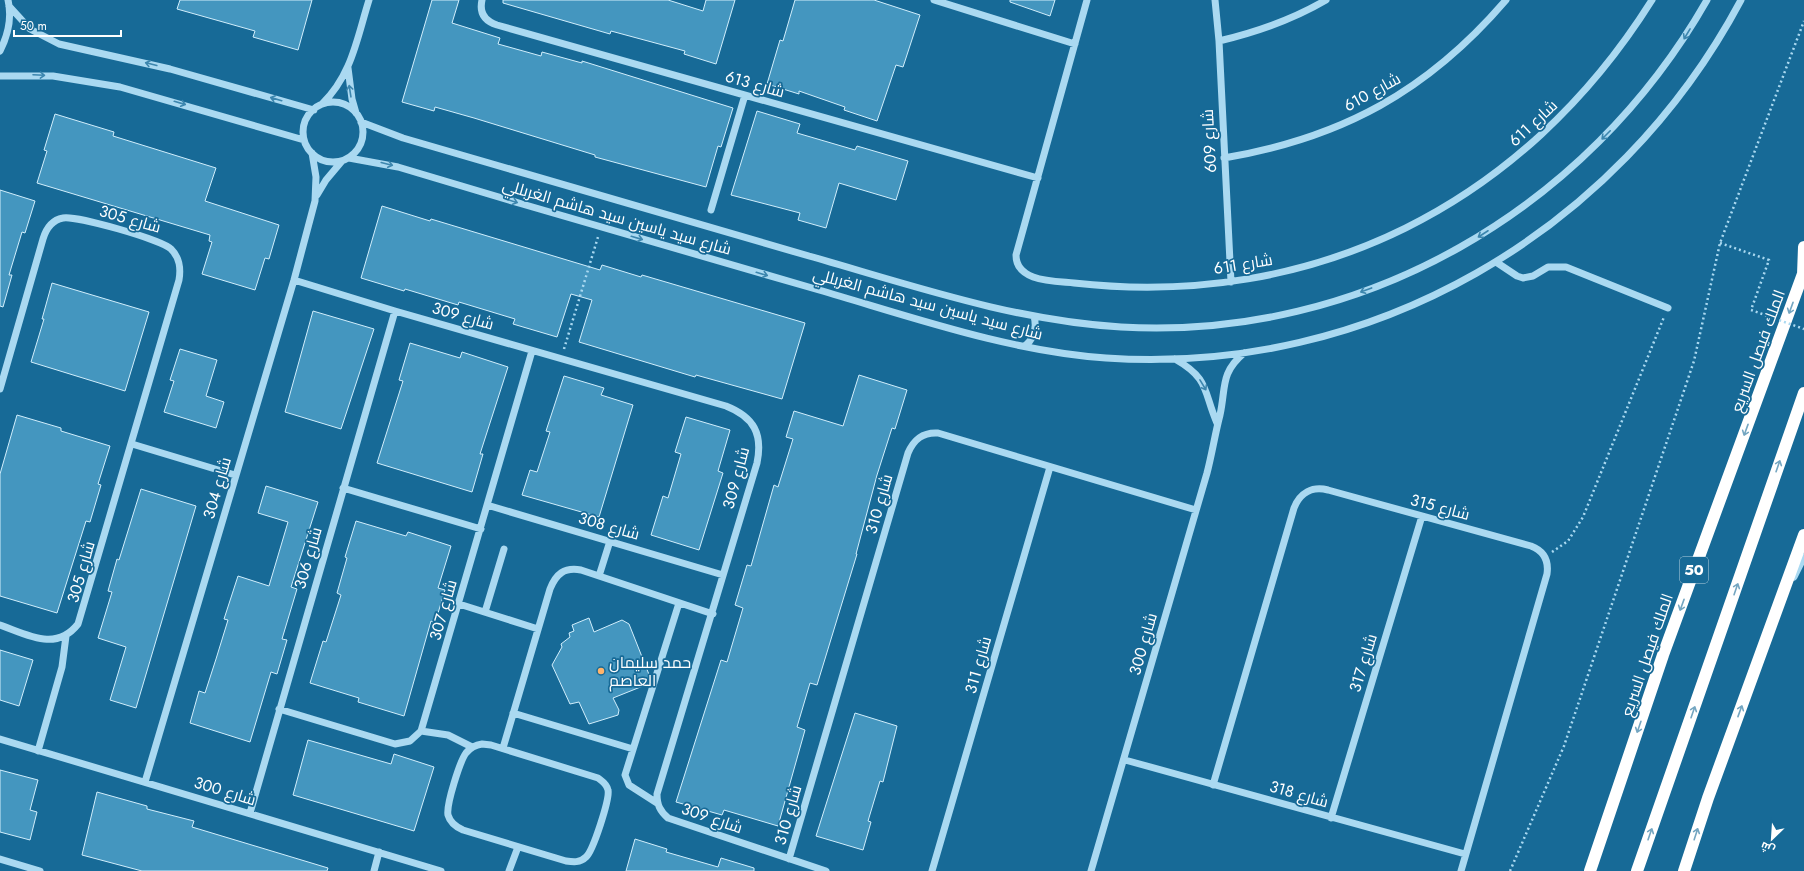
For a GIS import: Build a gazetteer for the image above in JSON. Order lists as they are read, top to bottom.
{
  "streets": {
    "highway": ["الملك فيصل السريع", "50"],
    "street": [
      "شارع 613",
      "شارع 610",
      "شارع 611",
      "شارع 609",
      "شارع سيد ياسين سيد هاشم الغربللي",
      "شارع 305",
      "شارع 309",
      "شارع 304",
      "شارع 310",
      "شارع 315",
      "شارع 308",
      "شارع 306",
      "شارع 307",
      "شارع 300",
      "شارع 317",
      "شارع 311",
      "شارع 318"
    ]
  },
  "crossings": [
    ["شارع 613", "شارع 611"],
    ["شارع 610", "شارع 609"],
    ["شارع 611", "شارع 609"],
    ["شارع سيد ياسين سيد هاشم الغربللي", "شارع 304"],
    ["شارع سيد ياسين سيد هاشم الغربللي", "شارع 300"],
    ["شارع 309", "شارع 304"],
    ["شارع 309", "شارع 310"],
    ["شارع 309", "شارع 308"],
    ["شارع 309", "شارع 306"],
    ["شارع 309", "شارع 307"],
    ["شارع 304", "شارع 300"],
    ["شارع 310", "شارع 300"],
    ["شارع 310", "شارع 311"],
    ["شارع 315", "شارع 317"],
    ["شارع 315", "شارع 318"],
    ["شارع 308", "شارع 307"],
    ["شارع 306", "شارع 300"],
    ["شارع 300", "شارع 318"],
    ["شارع 317", "شارع 318"]
  ],
  "places": ["حمد سليمان العاصم"],
  "scale_bar": "50 m",
  "north": "bottom left"
}
